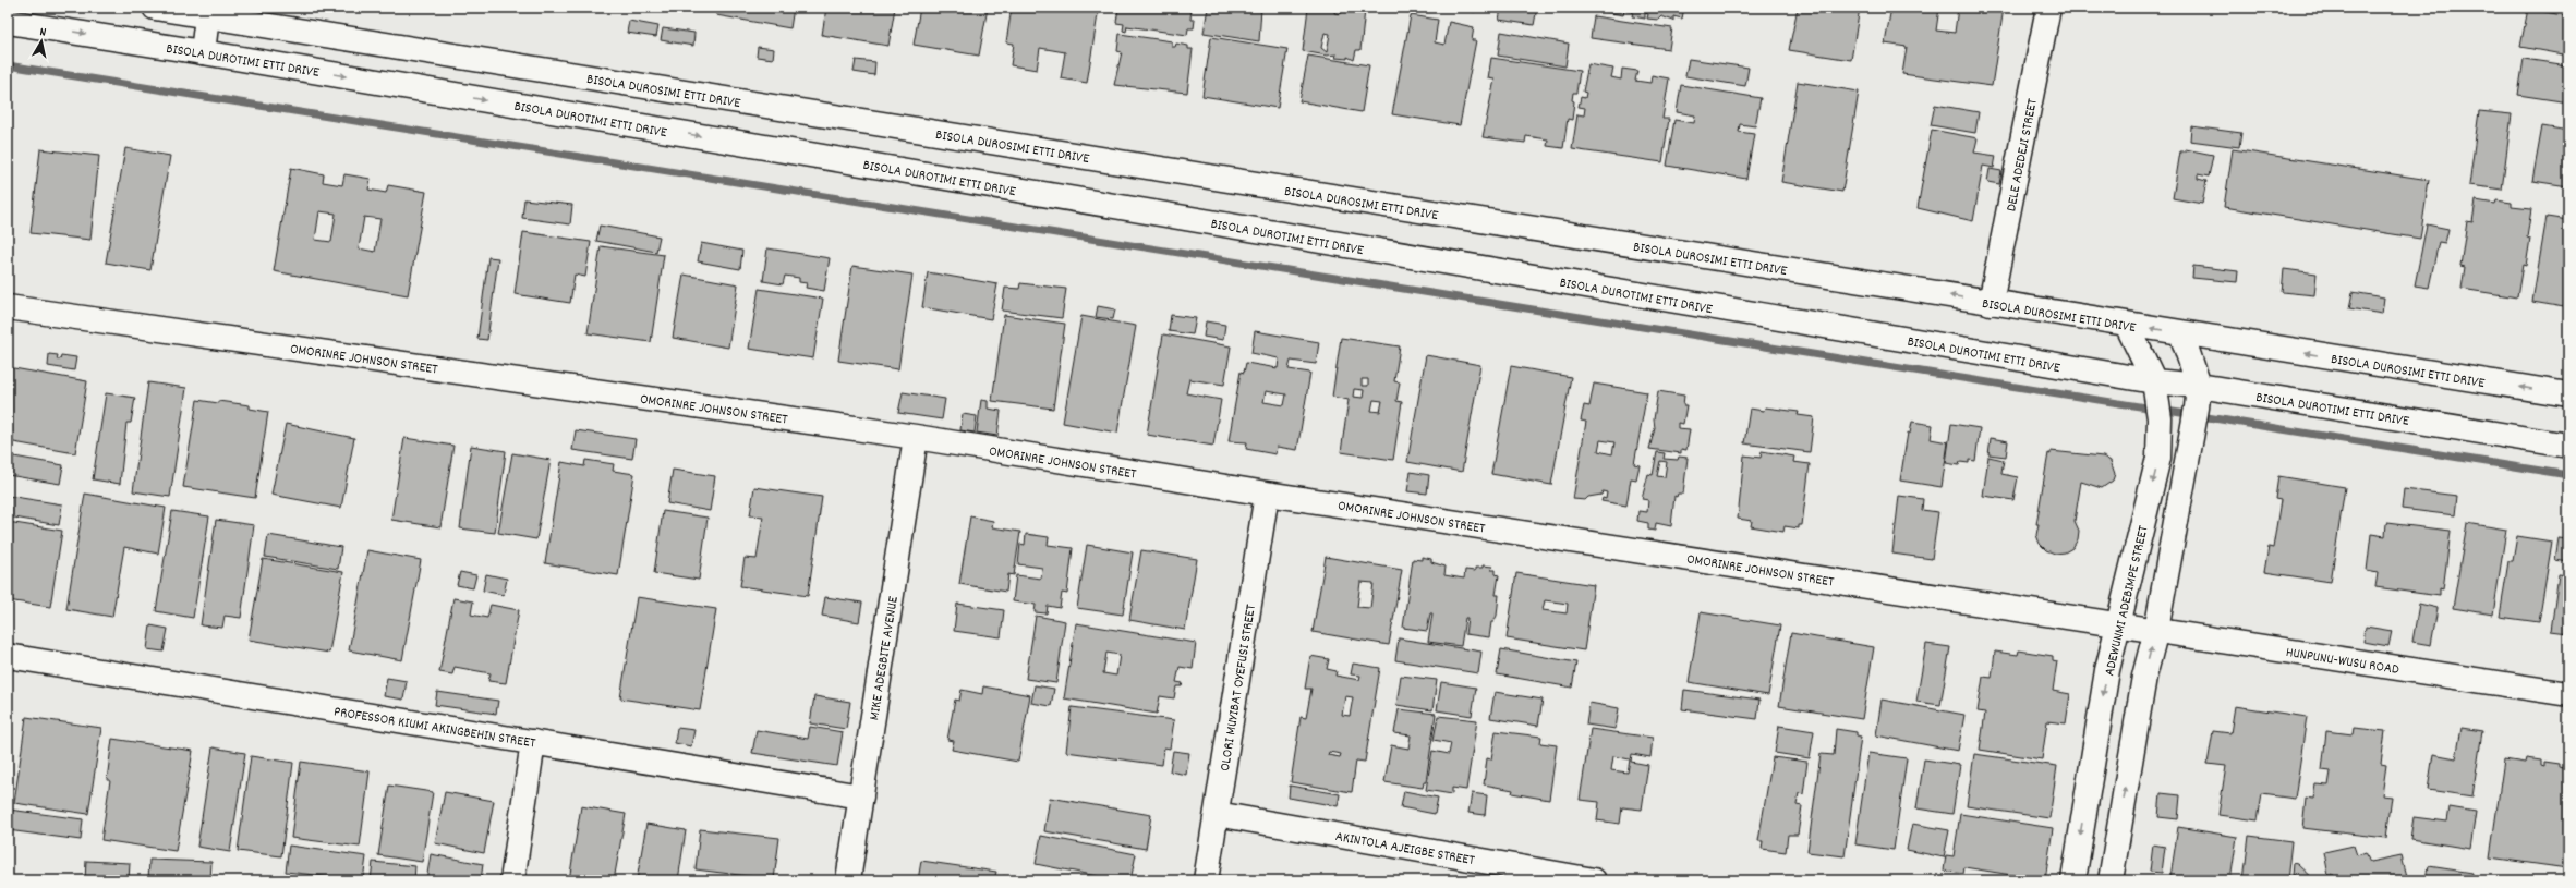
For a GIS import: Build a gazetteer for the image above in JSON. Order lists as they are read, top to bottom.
{
  "streets": {
    "main road": [
      "BISOLA DUROTIMI ETTI DRIVE",
      "BISOLA DUROSIMI ETTI DRIVE",
      "DELE ADEDEJI STREET",
      "OMORINRE JOHNSON STREET",
      "ADEWUNMI ADEBIMPE STREET",
      "MIKE ADEGBITE AVENUE",
      "HUNPUNU-WUSU ROAD",
      "OLORI MUYIBAT OYEFUSI STREET",
      "PROFESSOR KIUMI AKINGBEHIN STREET",
      "AKINTOLA AJEIGBE STREET"
    ]
  },
  "crossings": [
    ["BISOLA DUROTIMI ETTI DRIVE", "ADEWUNMI ADEBIMPE STREET"],
    ["BISOLA DUROSIMI ETTI DRIVE", "DELE ADEDEJI STREET"],
    ["BISOLA DUROSIMI ETTI DRIVE", "ADEWUNMI ADEBIMPE STREET"],
    ["OMORINRE JOHNSON STREET", "ADEWUNMI ADEBIMPE STREET"],
    ["OMORINRE JOHNSON STREET", "MIKE ADEGBITE AVENUE"],
    ["OMORINRE JOHNSON STREET", "HUNPUNU-WUSU ROAD"],
    ["OMORINRE JOHNSON STREET", "OLORI MUYIBAT OYEFUSI STREET"],
    ["ADEWUNMI ADEBIMPE STREET", "HUNPUNU-WUSU ROAD"],
    ["MIKE ADEGBITE AVENUE", "PROFESSOR KIUMI AKINGBEHIN STREET"],
    ["OLORI MUYIBAT OYEFUSI STREET", "AKINTOLA AJEIGBE STREET"]
  ],
  "one_way": ["BISOLA DUROTIMI ETTI DRIVE", "BISOLA DUROSIMI ETTI DRIVE"],
  "north": "top"
}
